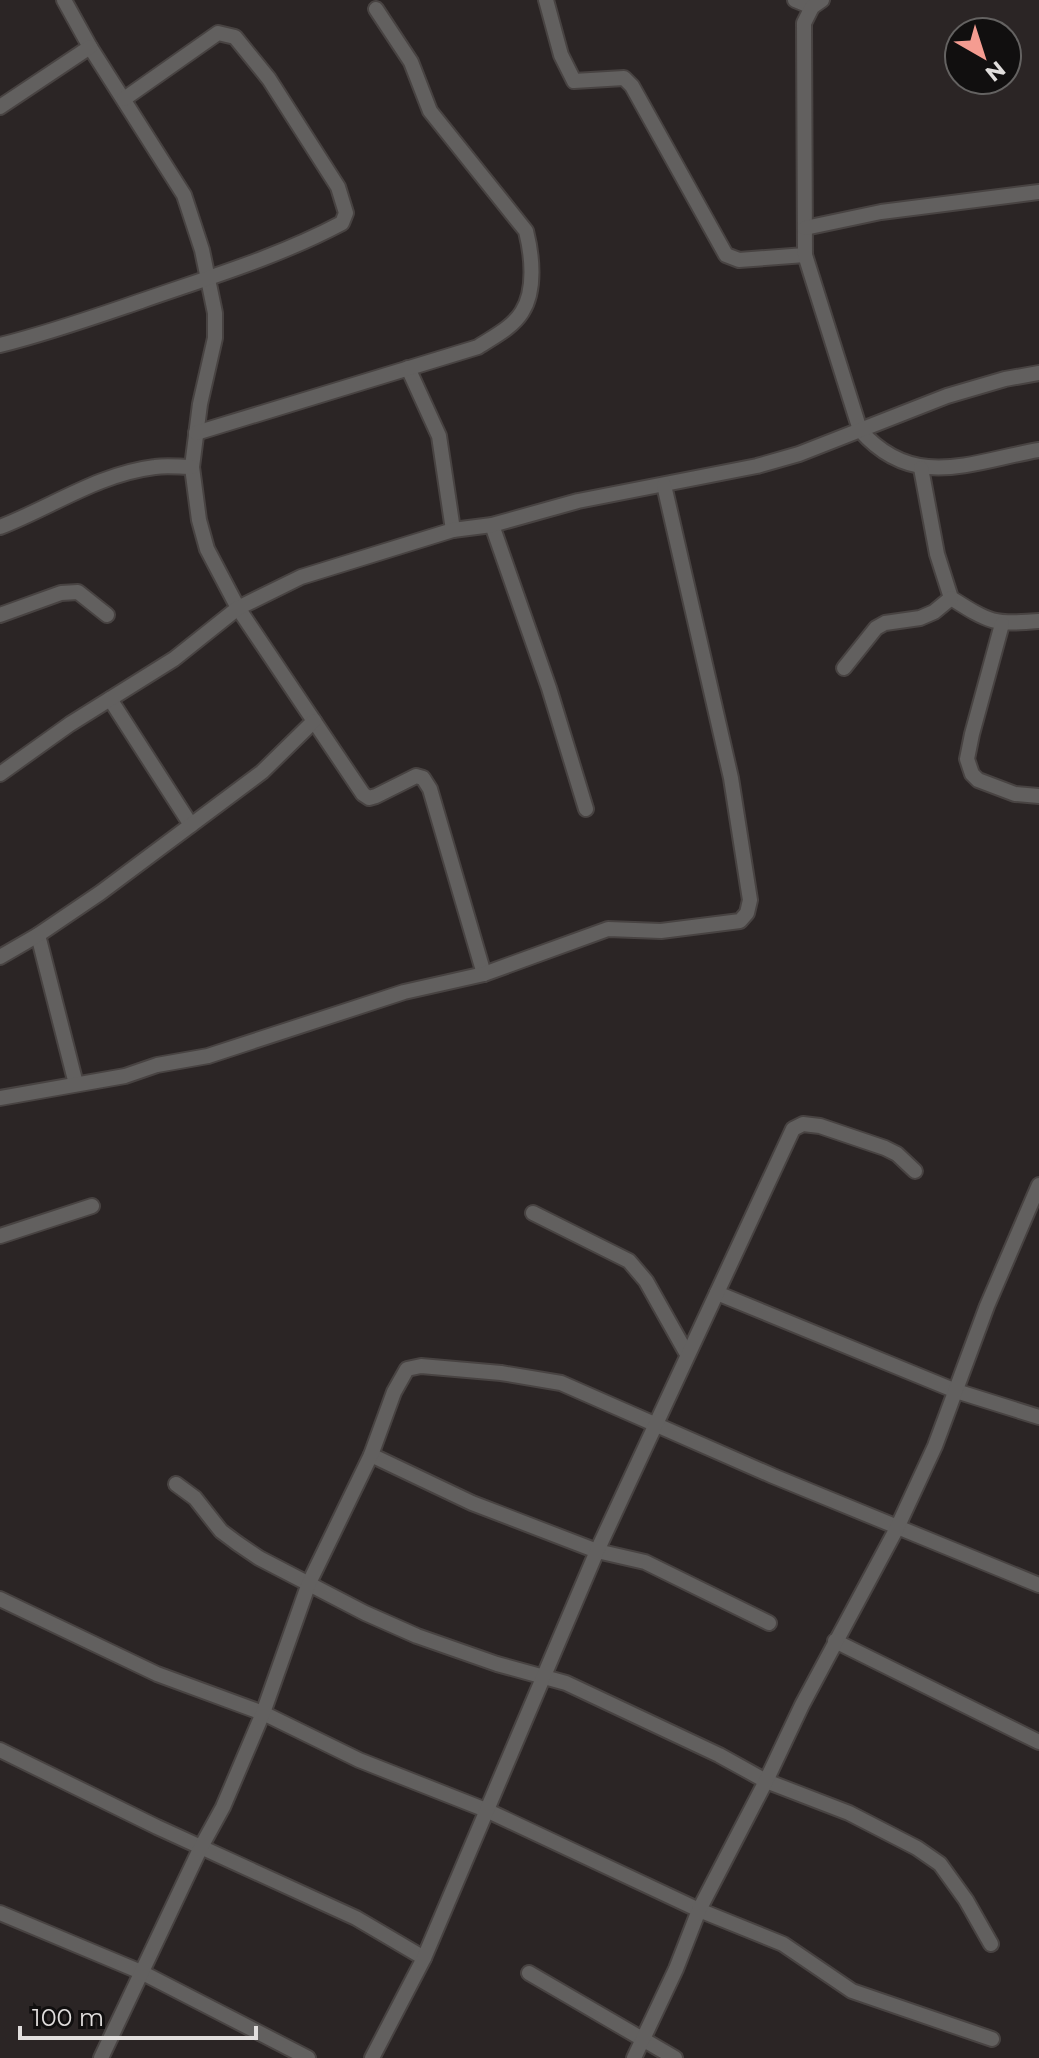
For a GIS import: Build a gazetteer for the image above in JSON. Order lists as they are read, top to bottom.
{
  "scale_bar": "100 m",
  "north": "bottom right"
}
